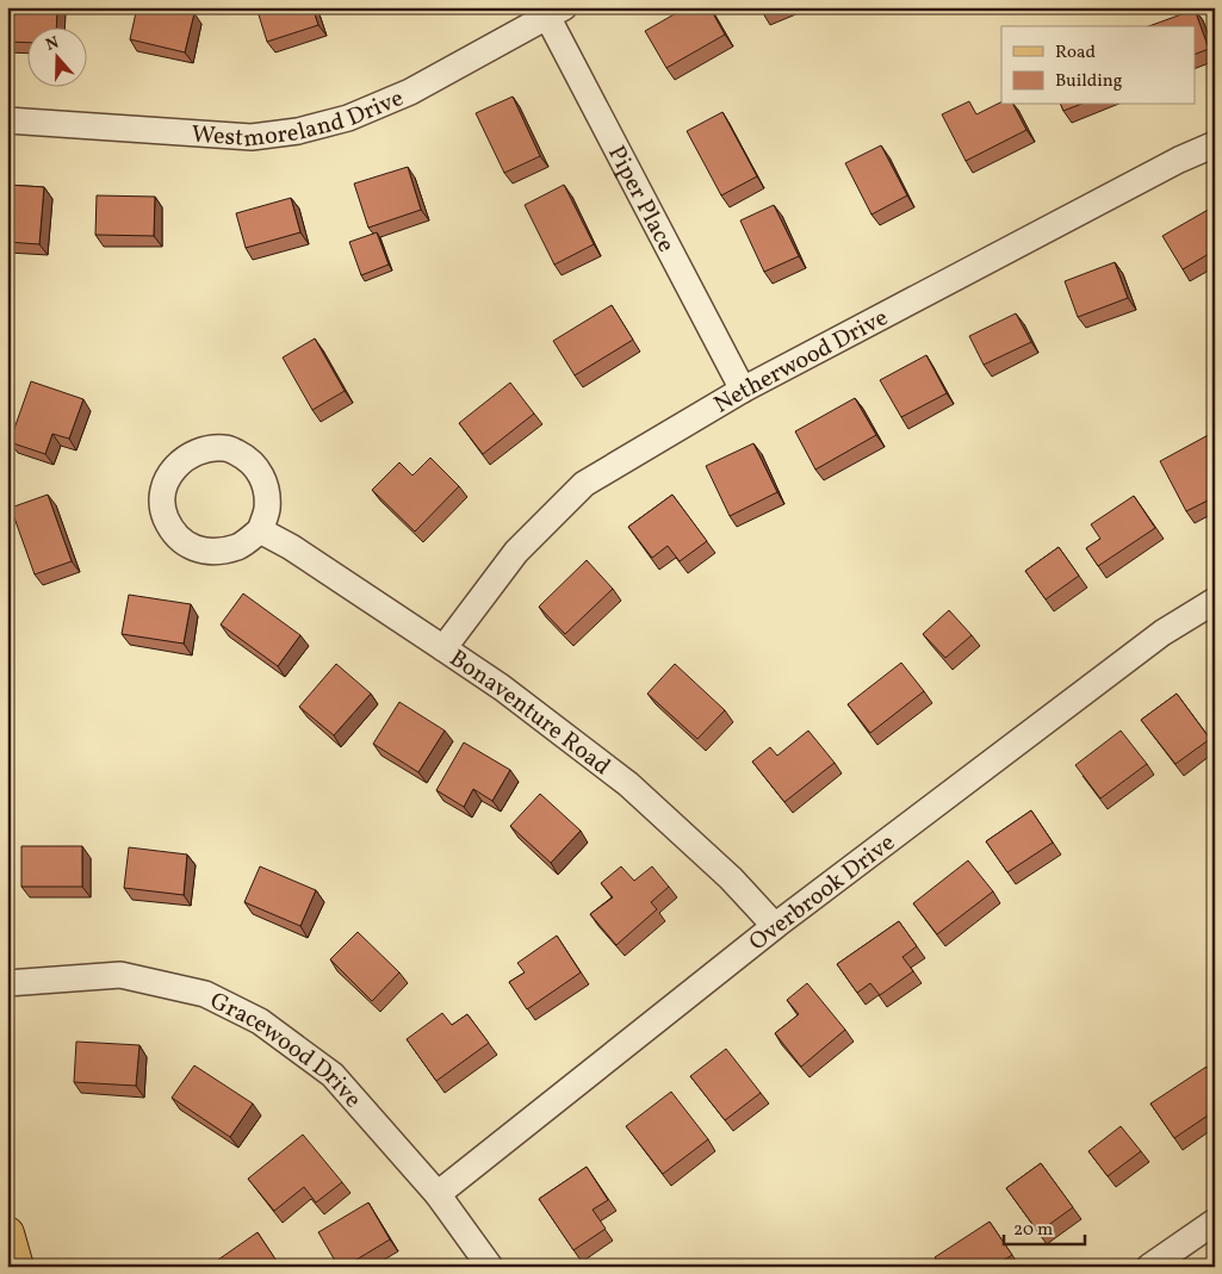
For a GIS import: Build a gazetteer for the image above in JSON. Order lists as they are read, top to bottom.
{
  "streets": {
    "street": [
      "Westmoreland Drive",
      "Piper Place",
      "Netherwood Drive",
      "Bonaventure Road",
      "Overbrook Drive",
      "Gracewood Drive"
    ]
  },
  "crossings": [
    ["Westmoreland Drive", "Piper Place"],
    ["Piper Place", "Netherwood Drive"],
    ["Netherwood Drive", "Bonaventure Road"],
    ["Bonaventure Road", "Overbrook Drive"],
    ["Overbrook Drive", "Gracewood Drive"]
  ],
  "legend": ["Road", "Building"],
  "scale_bar": "20 m",
  "north": "top"
}
